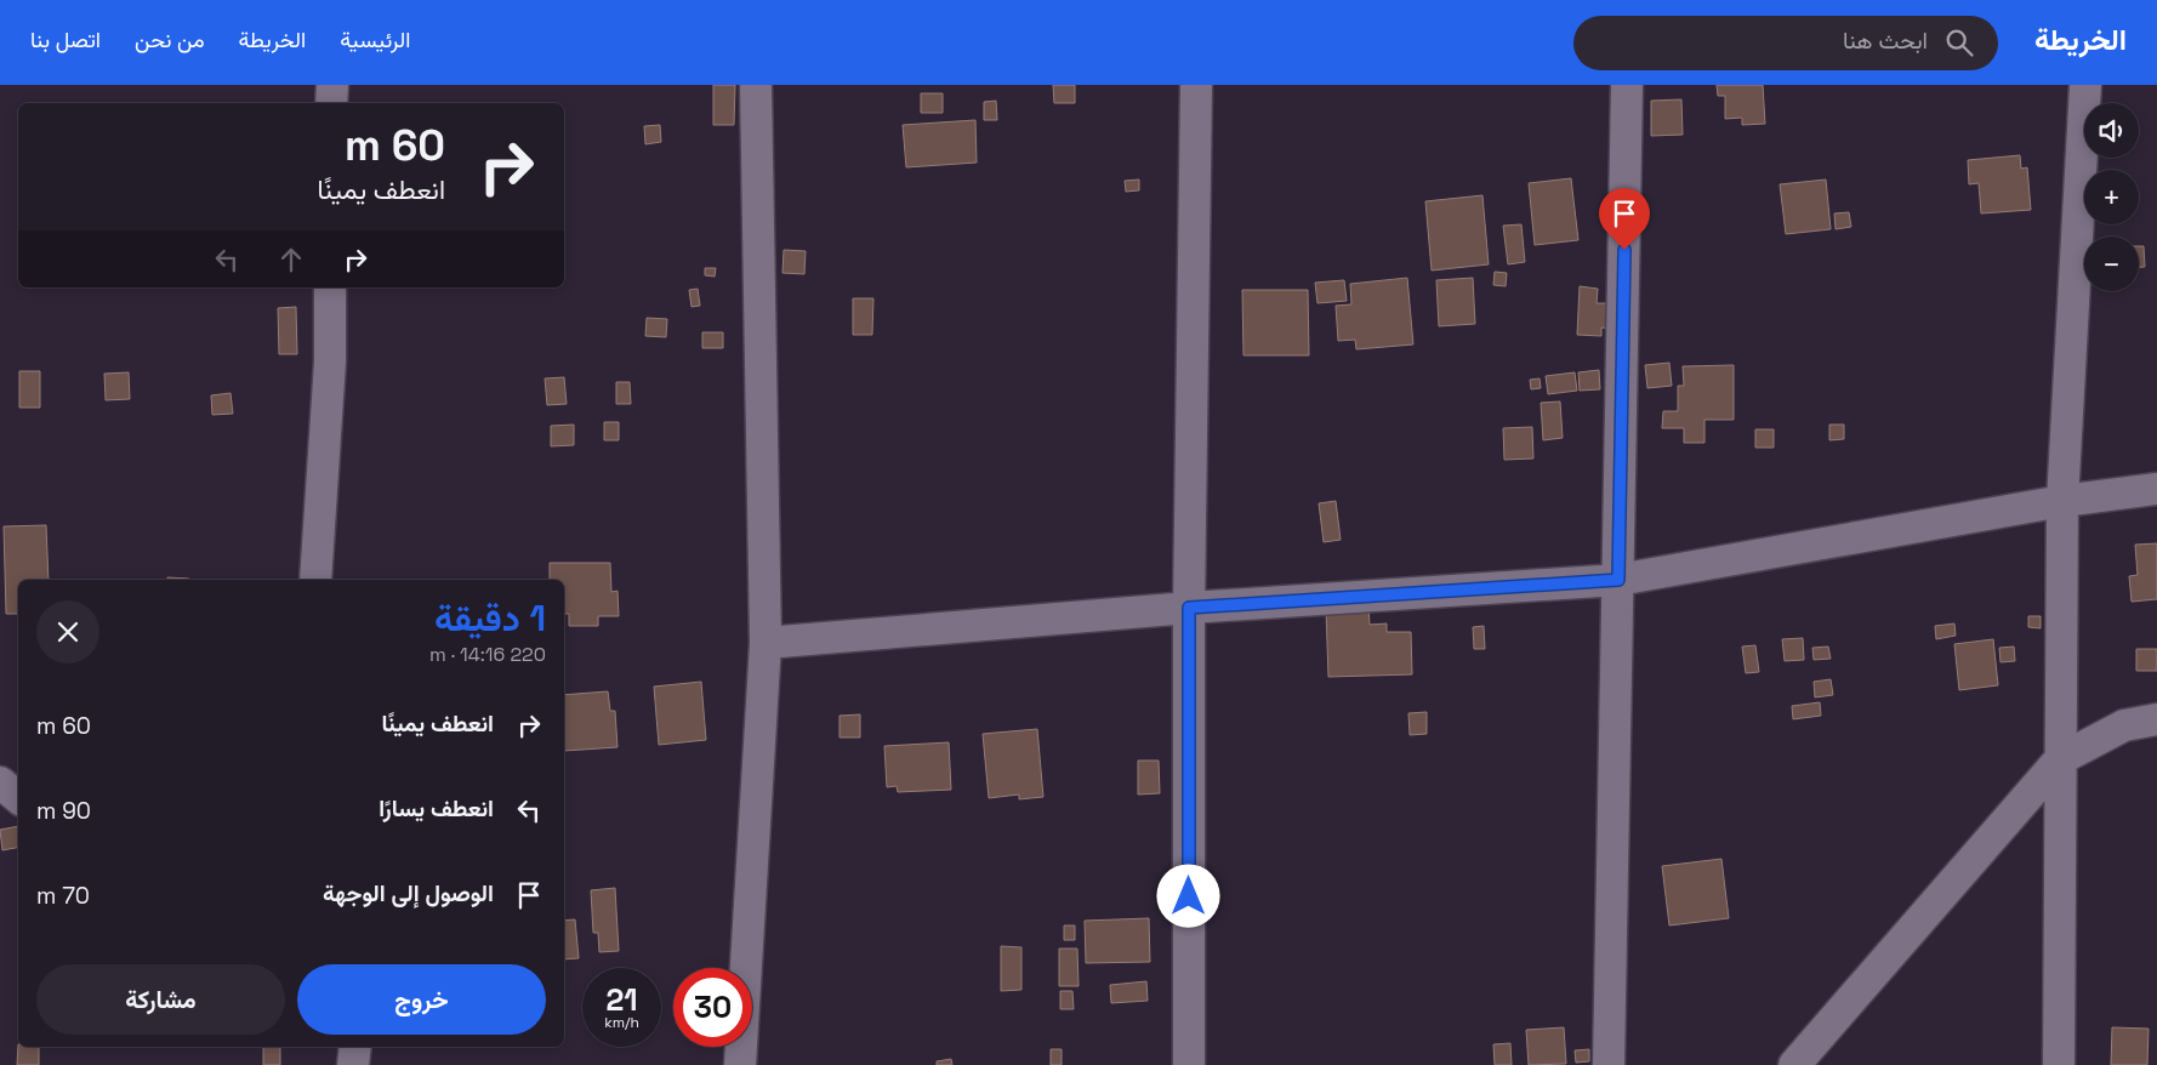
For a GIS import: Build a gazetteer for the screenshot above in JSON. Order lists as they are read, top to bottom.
{
  "page": {
    "header": "الخريطة",
    "search": "ابحث هنا",
    "nav": [
      "الرئيسية",
      "الخريطة",
      "من نحن",
      "اتصل بنا"
    ],
    "map_buttons": ["+", "−"],
    "turn": ["60 m", "انعطف يمينًا"],
    "heading": ["1 دقيقة", "220 m · 14:16"],
    "list": [
      {
        "name": "انعطف يمينًا",
        "value": "60 m"
      },
      {
        "name": "انعطف يسارًا",
        "value": "90 m"
      },
      {
        "name": "الوصول إلى الوجهة",
        "value": "70 m"
      }
    ],
    "buttons": ["خروج", "مشاركة"],
    "speed": "21 km/h",
    "limit": "30"
  }
}
